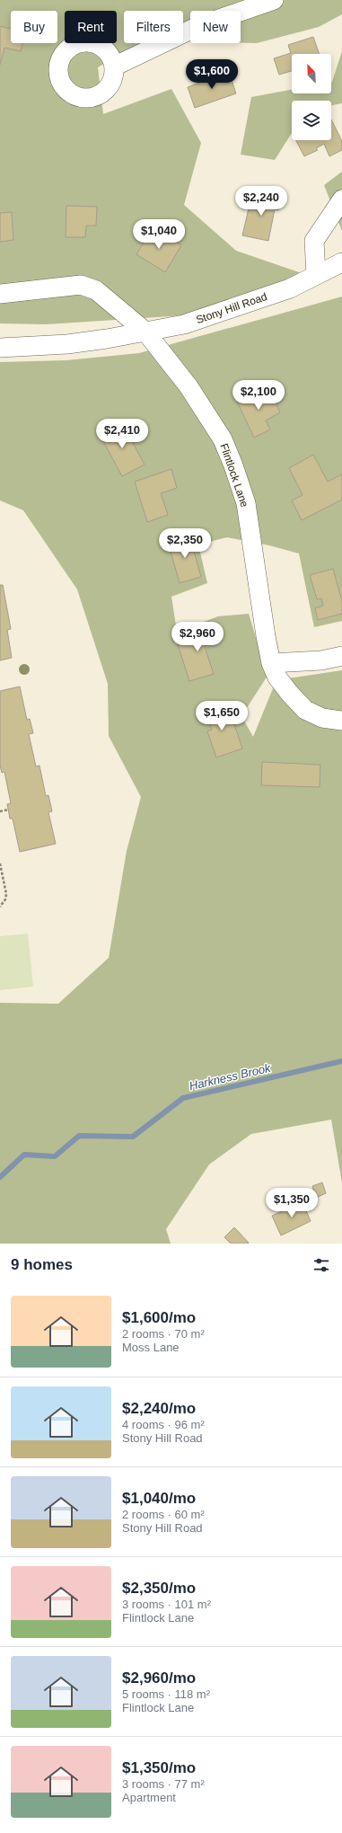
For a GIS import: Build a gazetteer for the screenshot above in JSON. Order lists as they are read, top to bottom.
{
  "streets": {
    "street": ["Stony Hill Road", "Flintlock Lane"]
  },
  "crossings": [
    ["Stony Hill Road", "Flintlock Lane"]
  ],
  "water": ["Harkness Brook"],
  "north": "top left",
  "page": {
    "chip": [
      "Buy",
      "Rent",
      "Filters",
      "New"
    ],
    "price": [
      "$1,600",
      "$2,240",
      "$1,040",
      "$2,100",
      "$2,410",
      "$2,350",
      "$2,960",
      "$1,650",
      "$1,350"
    ],
    "heading": "9 homes",
    "list": [
      {
        "name": "$1,600/mo",
        "note": "2 rooms · 70 m² · Moss Lane"
      },
      {
        "name": "$2,240/mo",
        "note": "4 rooms · 96 m² · Stony Hill Road"
      },
      {
        "name": "$1,040/mo",
        "note": "2 rooms · 60 m² · Stony Hill Road"
      },
      {
        "name": "$2,350/mo",
        "note": "3 rooms · 101 m² · Flintlock Lane"
      },
      {
        "name": "$2,960/mo",
        "note": "5 rooms · 118 m² · Flintlock Lane"
      },
      {
        "name": "$1,350/mo",
        "note": "3 rooms · 77 m² · Apartment"
      }
    ]
  }
}
